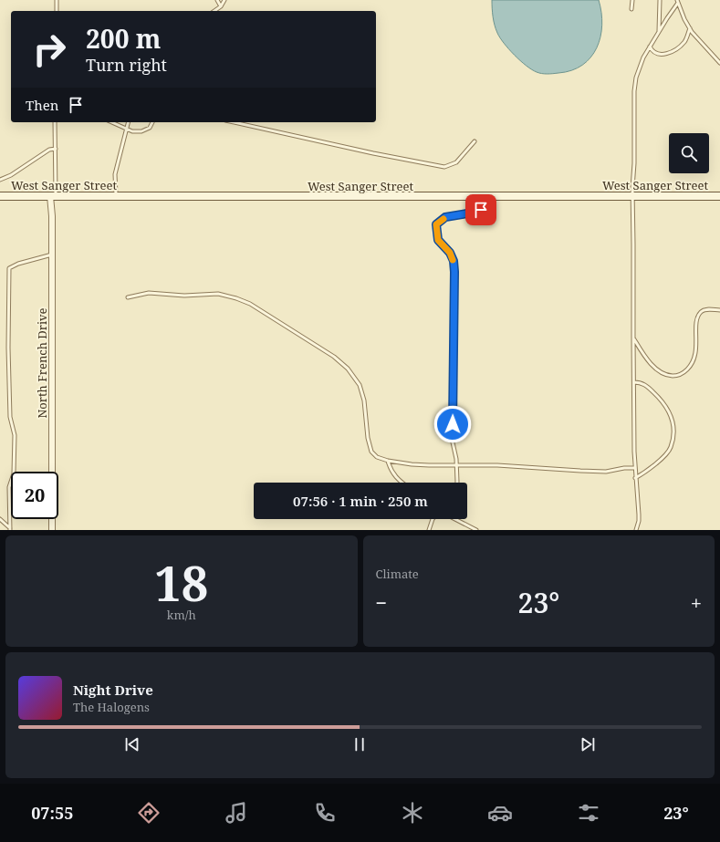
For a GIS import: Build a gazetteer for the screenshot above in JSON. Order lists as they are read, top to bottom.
{
  "streets": {
    "main road": ["West Sanger Street"],
    "street": ["North French Drive"]
  },
  "crossings": [
    ["West Sanger Street", "North French Drive"]
  ],
  "page": {
    "turn": ["200 m", "Turn right"],
    "then": "Then",
    "limit": "20",
    "trip": "07:56 · 1 min · 250 m",
    "tile": [
      ["18", "km/h"],
      "Climate"
    ],
    "heat": ["−", "23°", "+"],
    "song": ["Night Drive", "The Halogens"],
    "tabs": ["07:55", "23°"]
  }
}
